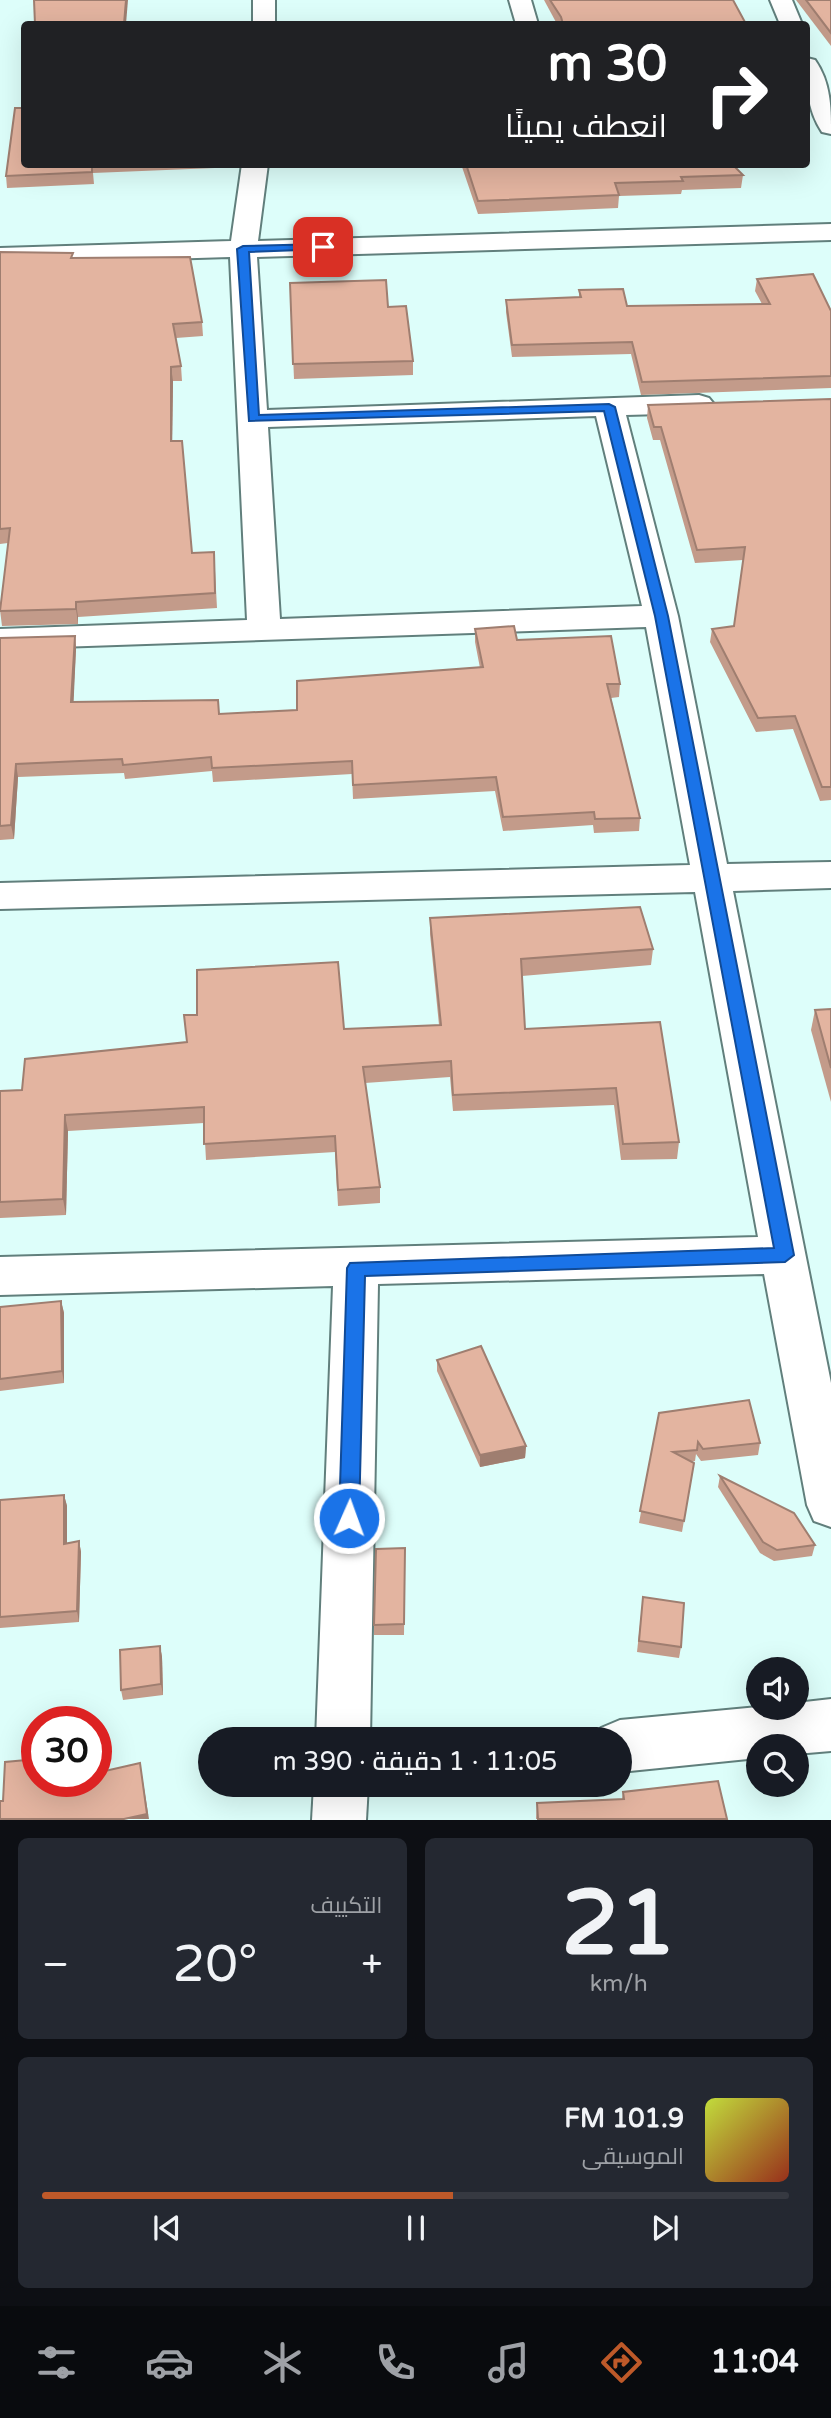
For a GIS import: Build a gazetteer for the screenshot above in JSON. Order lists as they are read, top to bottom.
{
  "page": {
    "turn": ["30 m", "انعطف يمينًا"],
    "limit": "30",
    "trip": "11:05 · 1 دقيقة · 390 m",
    "tile": [
      ["21", "km/h"],
      "التكييف"
    ],
    "heat": ["−", "20°", "+"],
    "song": ["101.9 FM", "الموسيقى"],
    "tabs": "11:04"
  }
}
